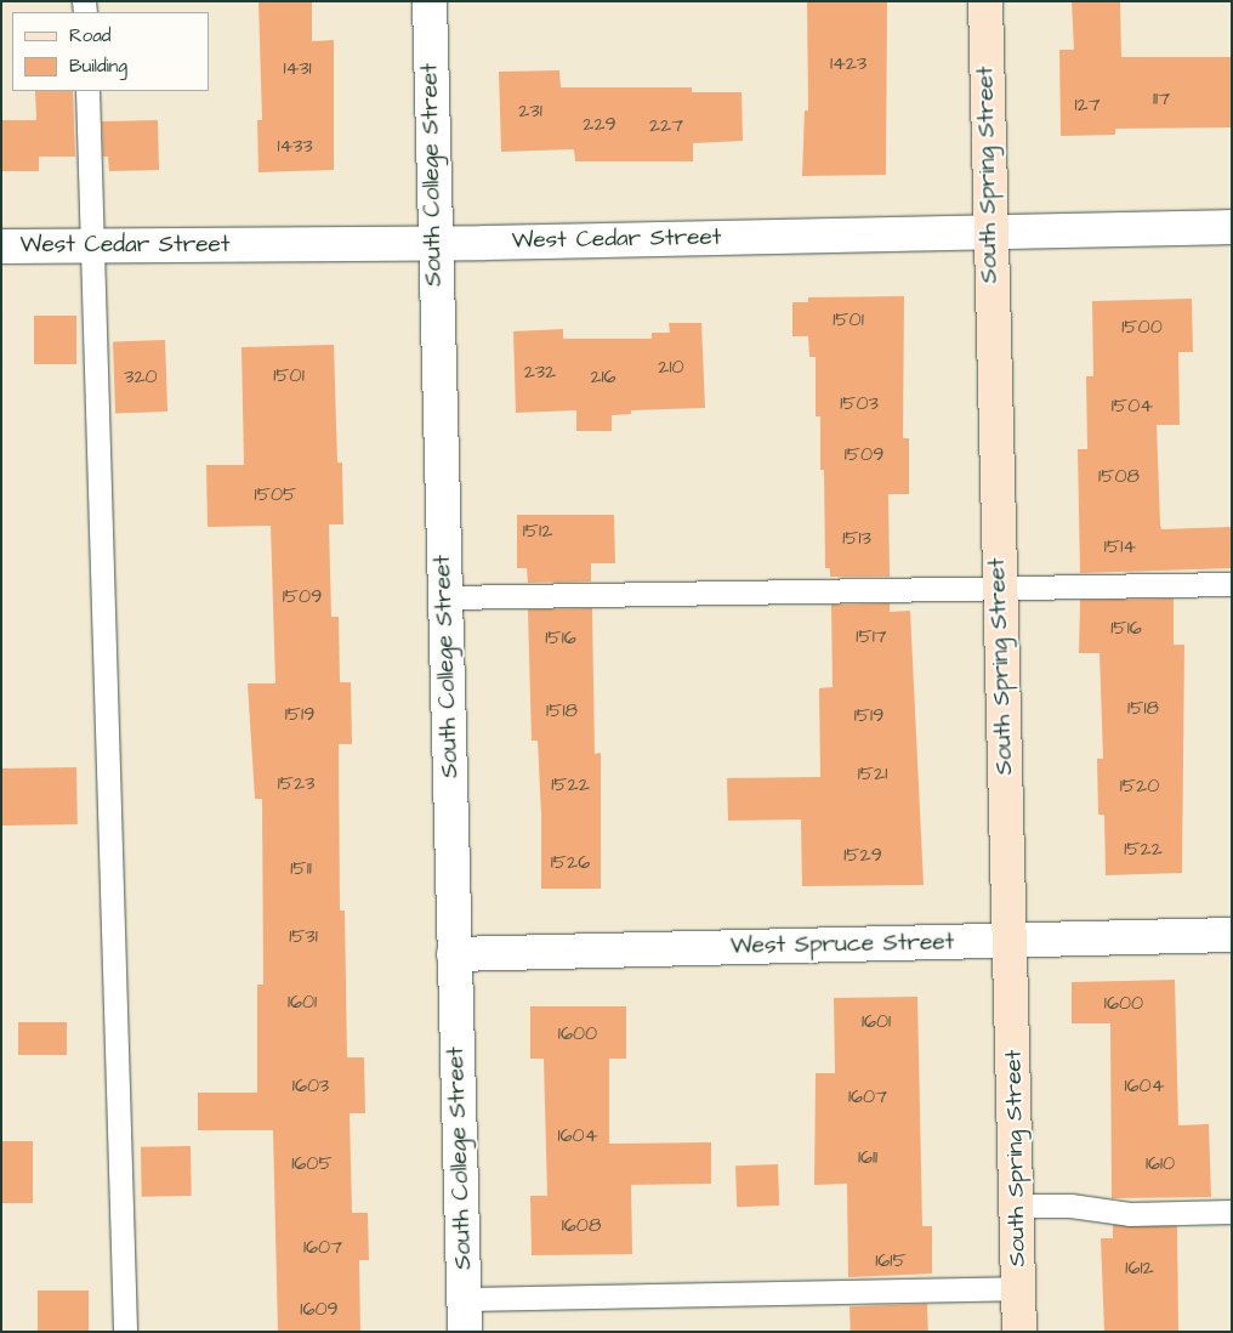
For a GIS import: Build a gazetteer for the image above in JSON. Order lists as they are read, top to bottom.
{
  "streets": {
    "street": [
      "South College Street",
      "South Spring Street",
      "West Cedar Street",
      "West Spruce Street"
    ]
  },
  "crossings": [
    ["South College Street", "West Cedar Street"],
    ["South College Street", "West Spruce Street"],
    ["South Spring Street", "West Cedar Street"],
    ["South Spring Street", "West Spruce Street"]
  ],
  "house_numbers": [
    "1423",
    "1431",
    "117",
    "127",
    "231",
    "229",
    "227",
    "1433",
    "1501",
    "1500",
    "210",
    "232",
    "1501",
    "320",
    "216",
    "1503",
    "1504",
    "1509",
    "1508",
    "1505",
    "1512",
    "1513",
    "1514",
    "1509",
    "1516",
    "1517",
    "1516",
    "1518",
    "1518",
    "1519",
    "1519",
    "1521",
    "1523",
    "1522",
    "1520",
    "1522",
    "1529",
    "1526",
    "1511",
    "1531",
    "1601",
    "1600",
    "1601",
    "1600",
    "1603",
    "1604",
    "1607",
    "1604",
    "1611",
    "1605",
    "1610",
    "1608",
    "1607",
    "1615",
    "1612",
    "1609"
  ],
  "legend": ["Road", "Building"]
}
